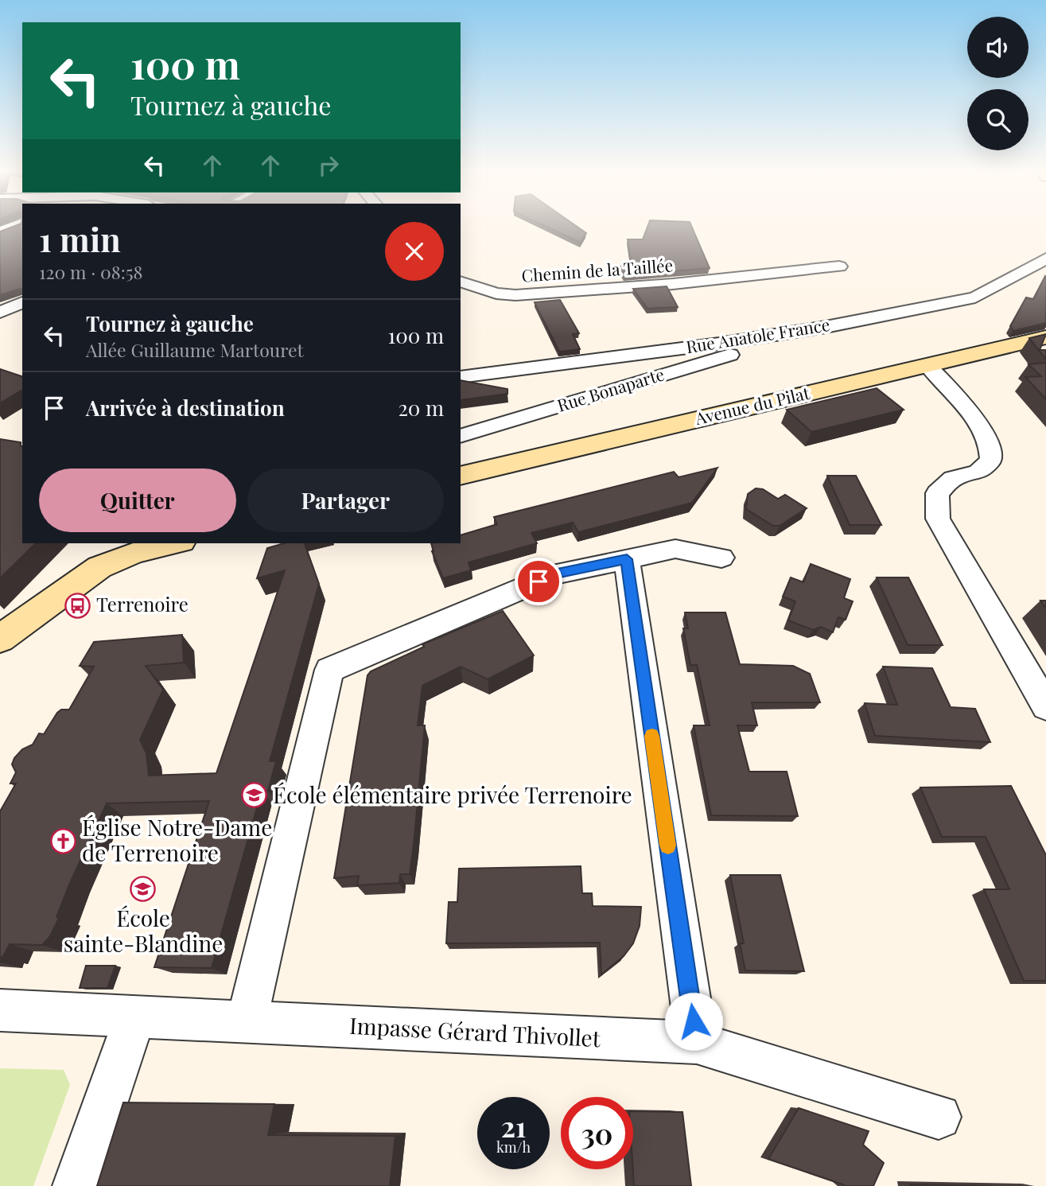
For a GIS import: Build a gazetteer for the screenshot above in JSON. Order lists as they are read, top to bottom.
{
  "streets": {
    "main road": ["Avenue du Pilat"],
    "street": [
      "Chemin de la Taillée",
      "Rue Anatole France",
      "Rue Bonaparte",
      "Impasse Gérard Thivollet"
    ]
  },
  "crossings": [
    ["Rue Anatole France", "Rue Bonaparte"]
  ],
  "places": {
    "bus stop": ["Terrenoire"],
    "school or university": ["École élémentaire privée Terrenoire", "École sainte-Blandine"],
    "church": ["Église Notre-Dame de Terrenoire"]
  },
  "page": {
    "turn": ["100 m", "Tournez à gauche"],
    "heading": ["1 min", "120 m · 08:58"],
    "list": [
      {
        "name": "Tournez à gauche",
        "note": "Allée Guillaume Martouret",
        "value": "100 m"
      },
      {
        "name": "Arrivée à destination",
        "value": "20 m"
      }
    ],
    "buttons": ["Quitter", "Partager"],
    "speed": "21 km/h",
    "limit": "30"
  }
}
